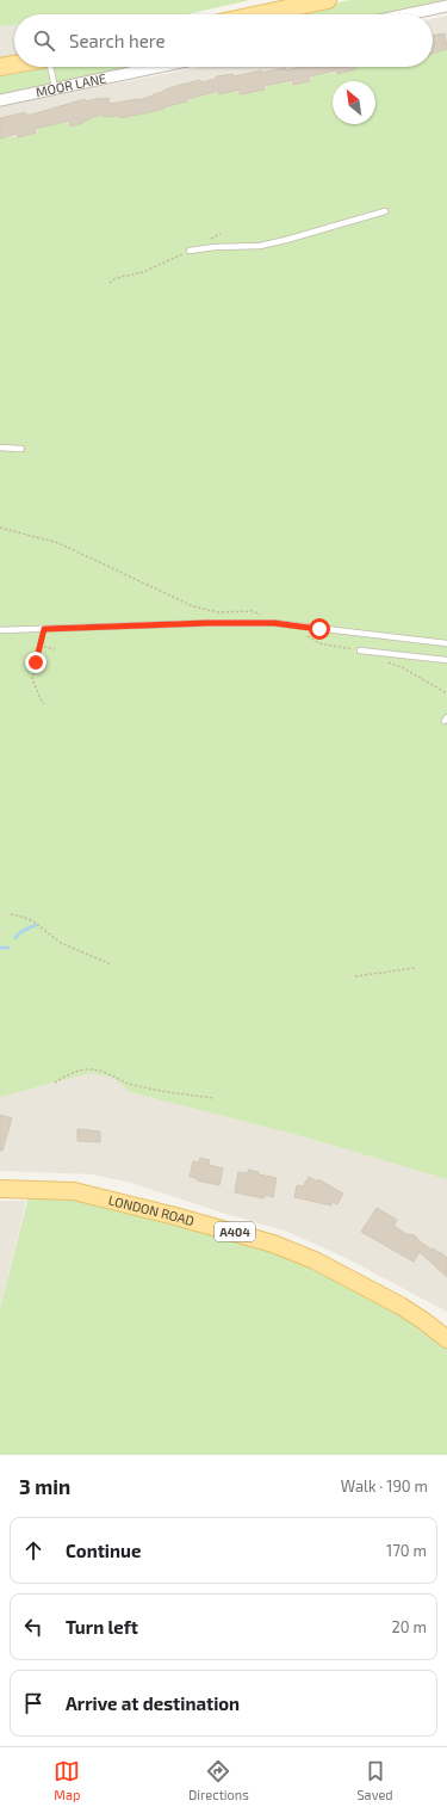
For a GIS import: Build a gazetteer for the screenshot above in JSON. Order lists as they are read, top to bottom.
{
  "streets": {
    "main road": ["LONDON ROAD", "A404"],
    "street": ["MOOR LANE"]
  },
  "north": "top left",
  "page": {
    "search": "Search here",
    "heading": ["3 min", "Walk · 190 m"],
    "list": [
      ["Continue", "170 m"],
      ["Turn left", "20 m"],
      "Arrive at destination"
    ],
    "nav": ["Map", "Directions", "Saved"]
  }
}
